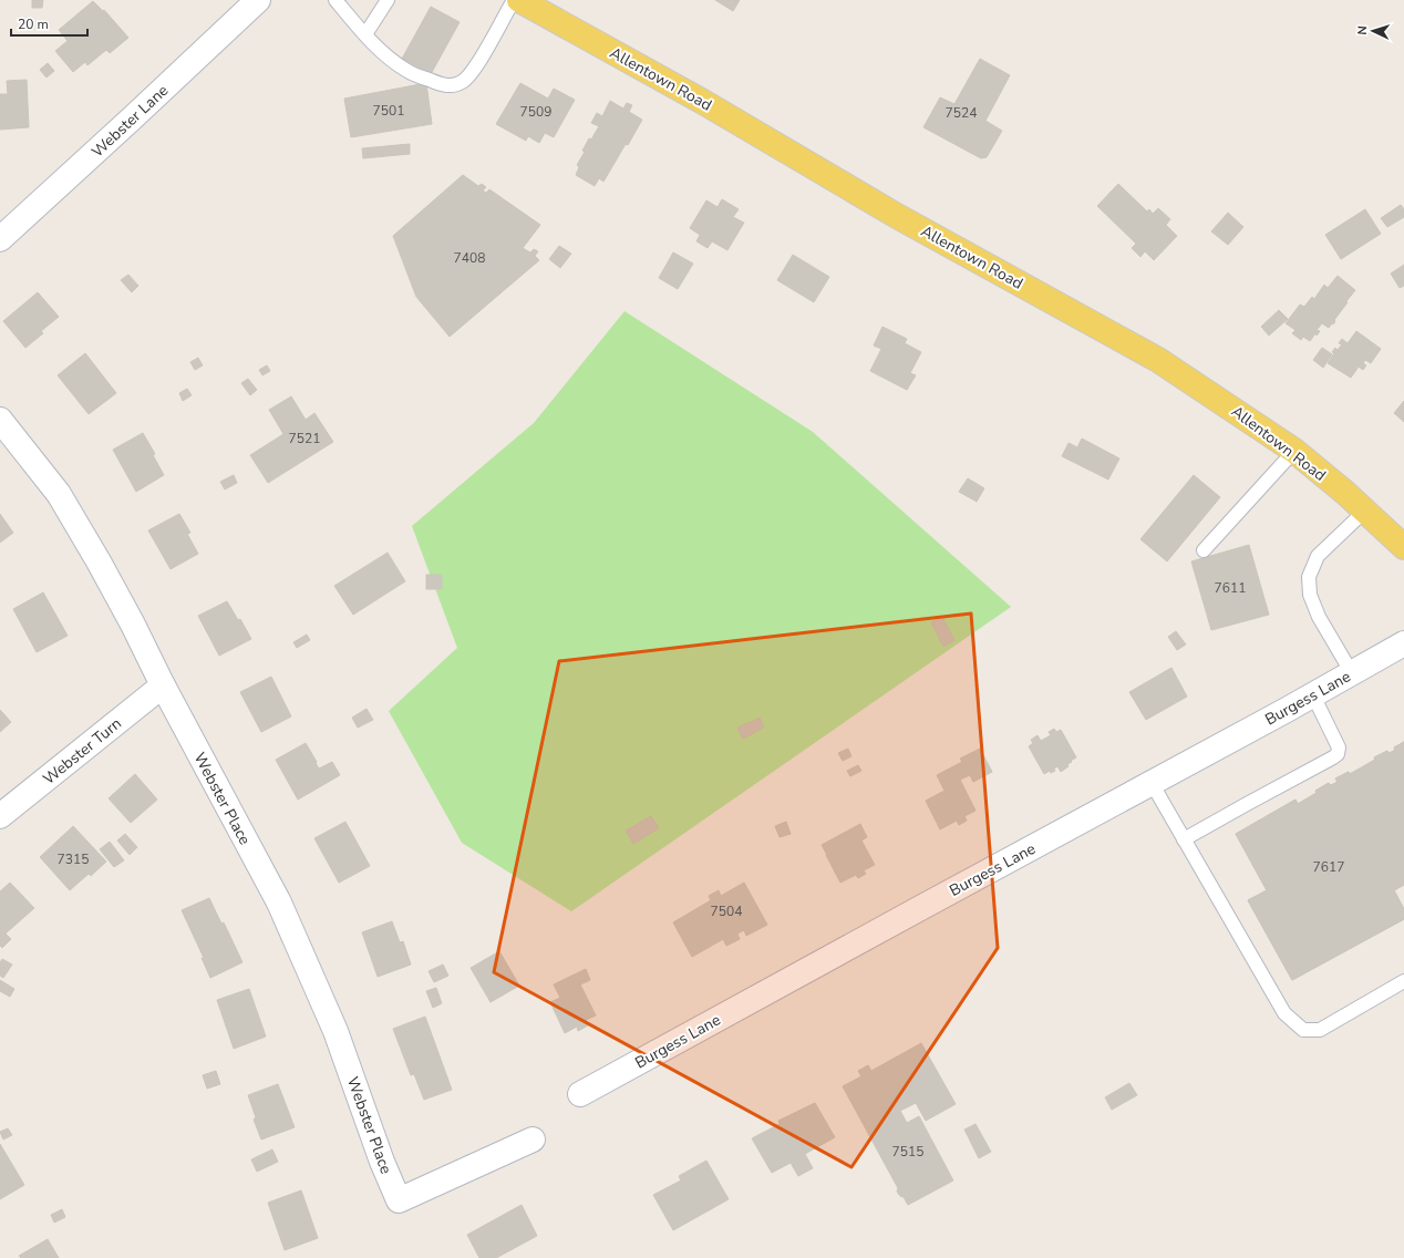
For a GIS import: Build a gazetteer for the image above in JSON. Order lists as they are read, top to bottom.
{
  "streets": {
    "main road": ["Allentown Road"],
    "street": [
      "Webster Lane",
      "Burgess Lane",
      "Webster Turn",
      "Webster Place"
    ]
  },
  "crossings": [
    ["Webster Turn", "Webster Place"]
  ],
  "house_numbers": [
    "7501",
    "7509",
    "7524",
    "7408",
    "7521",
    "7611",
    "7315",
    "7617",
    "7504",
    "7515"
  ],
  "scale_bar": "20 m",
  "north": "left"
}
